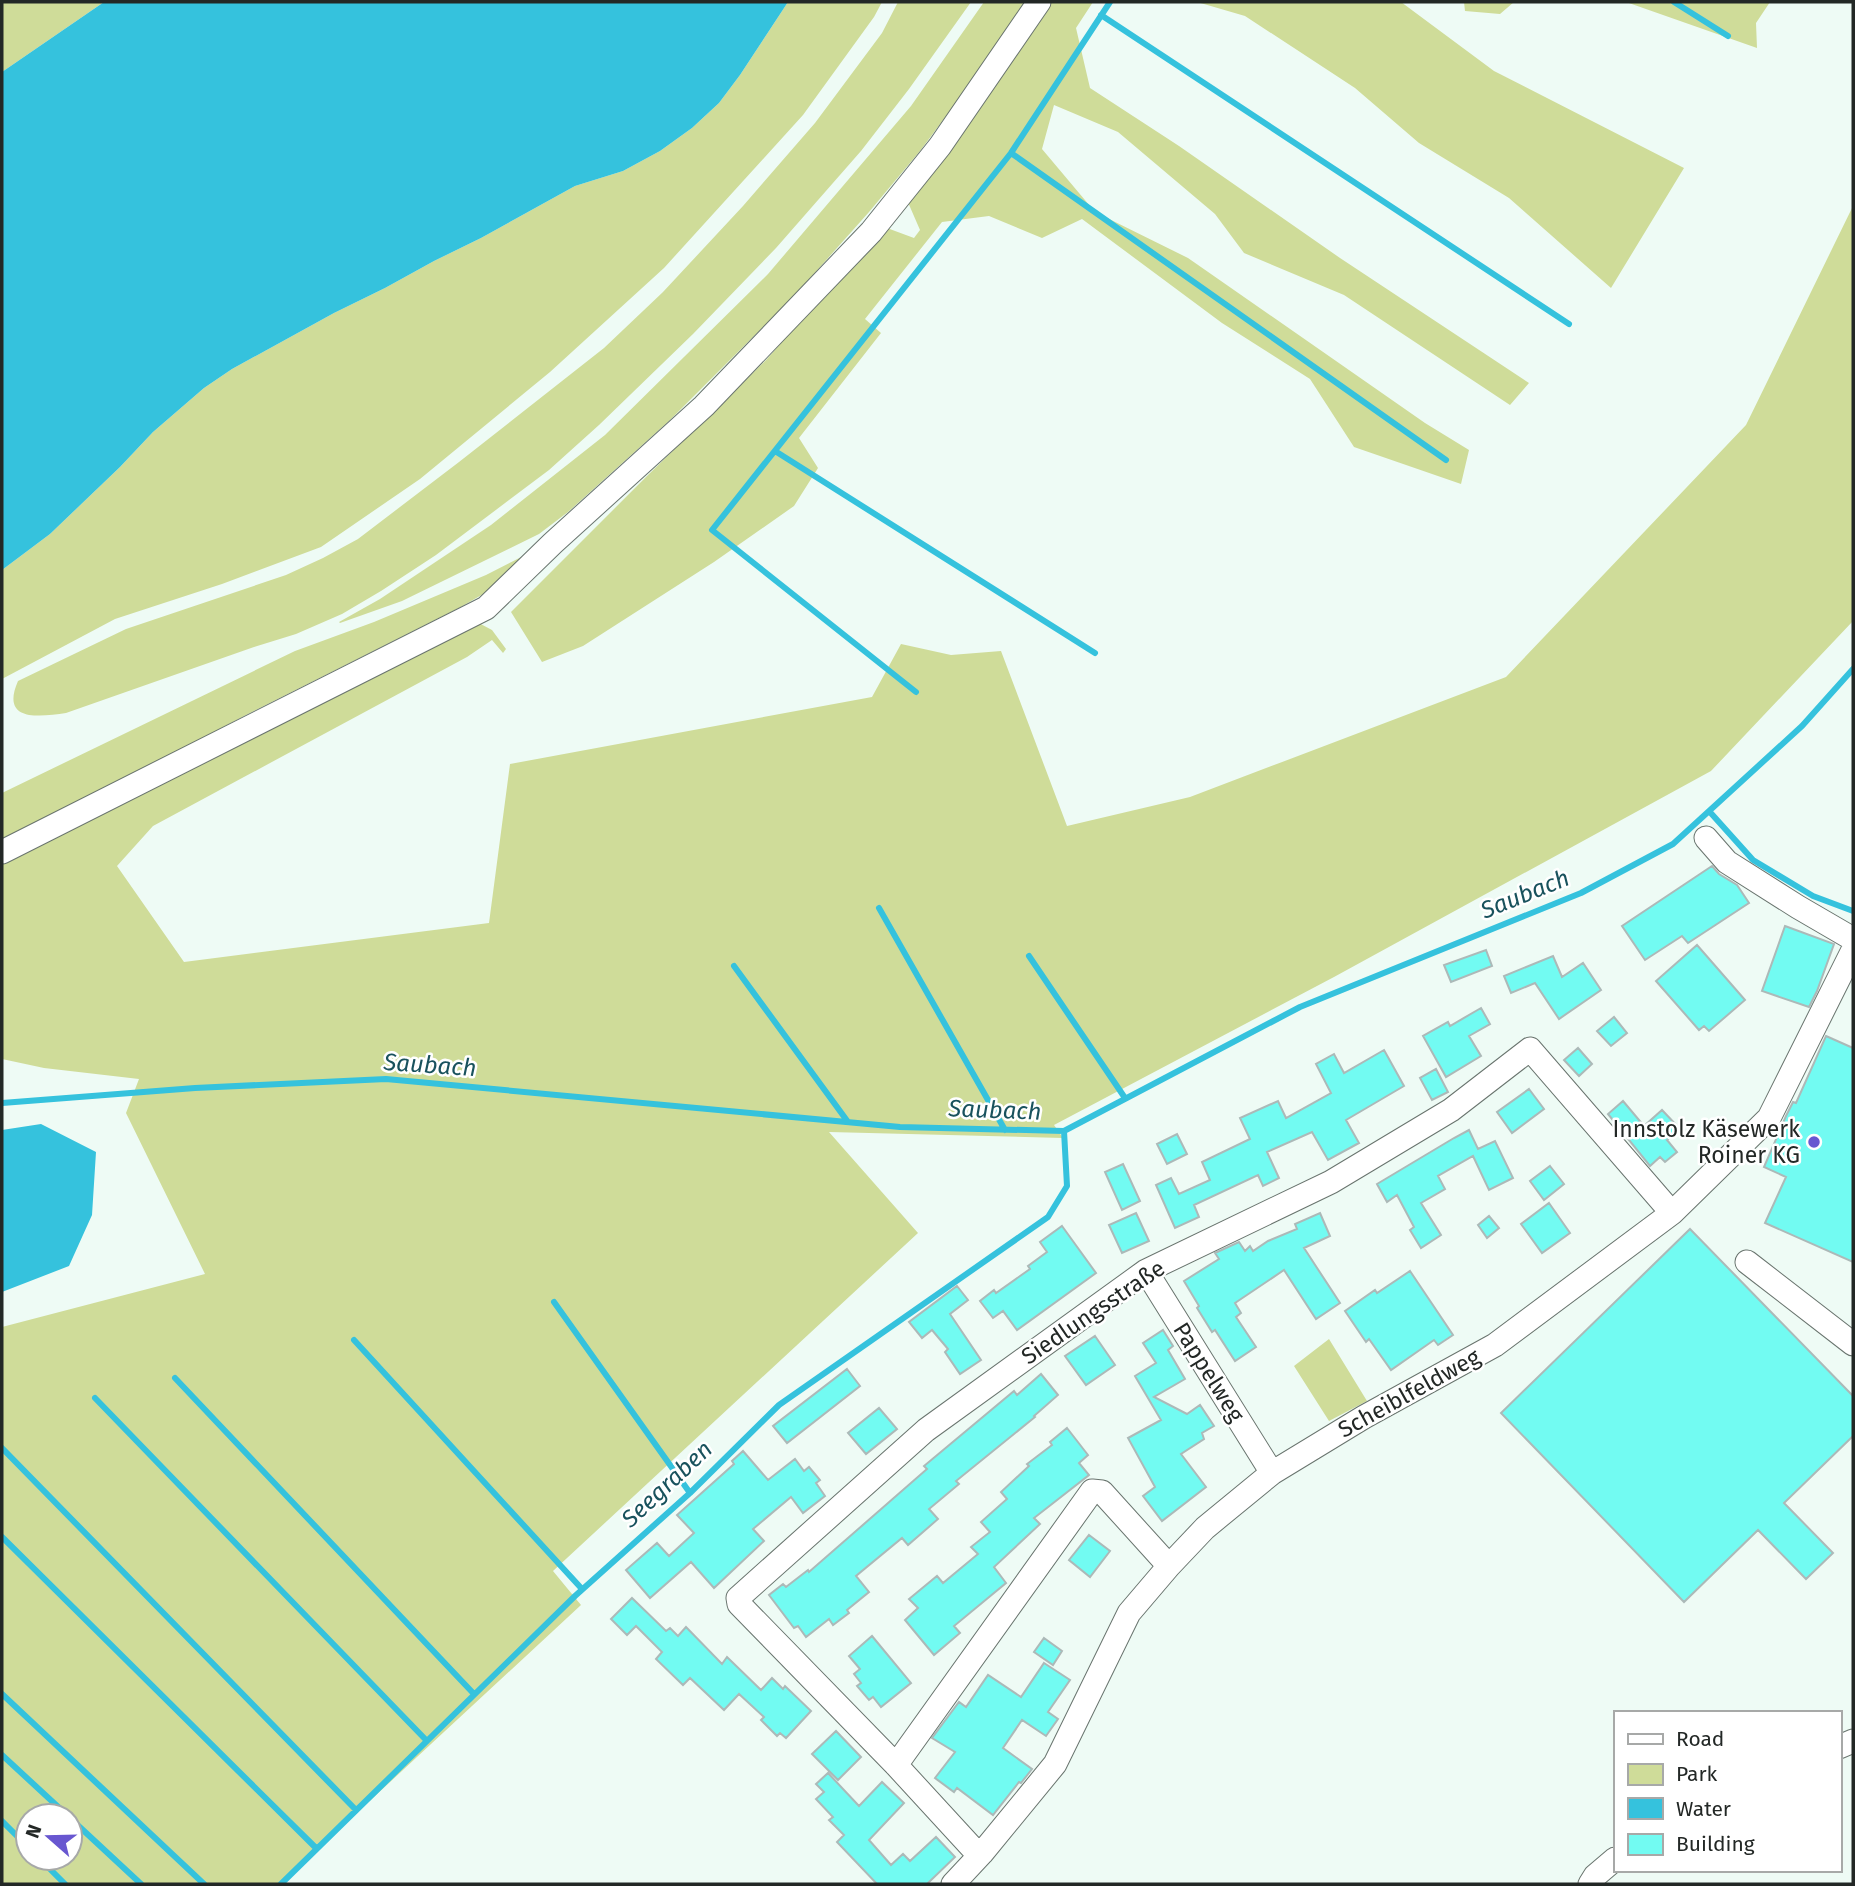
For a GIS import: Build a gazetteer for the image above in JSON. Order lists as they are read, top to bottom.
{
  "streets": {
    "street": ["Siedlungsstraße", "Pappelweg", "Scheiblfeldweg"]
  },
  "crossings": [
    ["Siedlungsstraße", "Pappelweg"],
    ["Siedlungsstraße", "Scheiblfeldweg"],
    ["Pappelweg", "Scheiblfeldweg"]
  ],
  "water": ["Saubach", "Seegraben"],
  "places": ["Innstolz Käsewerk Roiner KG"],
  "legend": [
    "Road",
    "Park",
    "Water",
    "Building"
  ],
  "north": "left"
}
